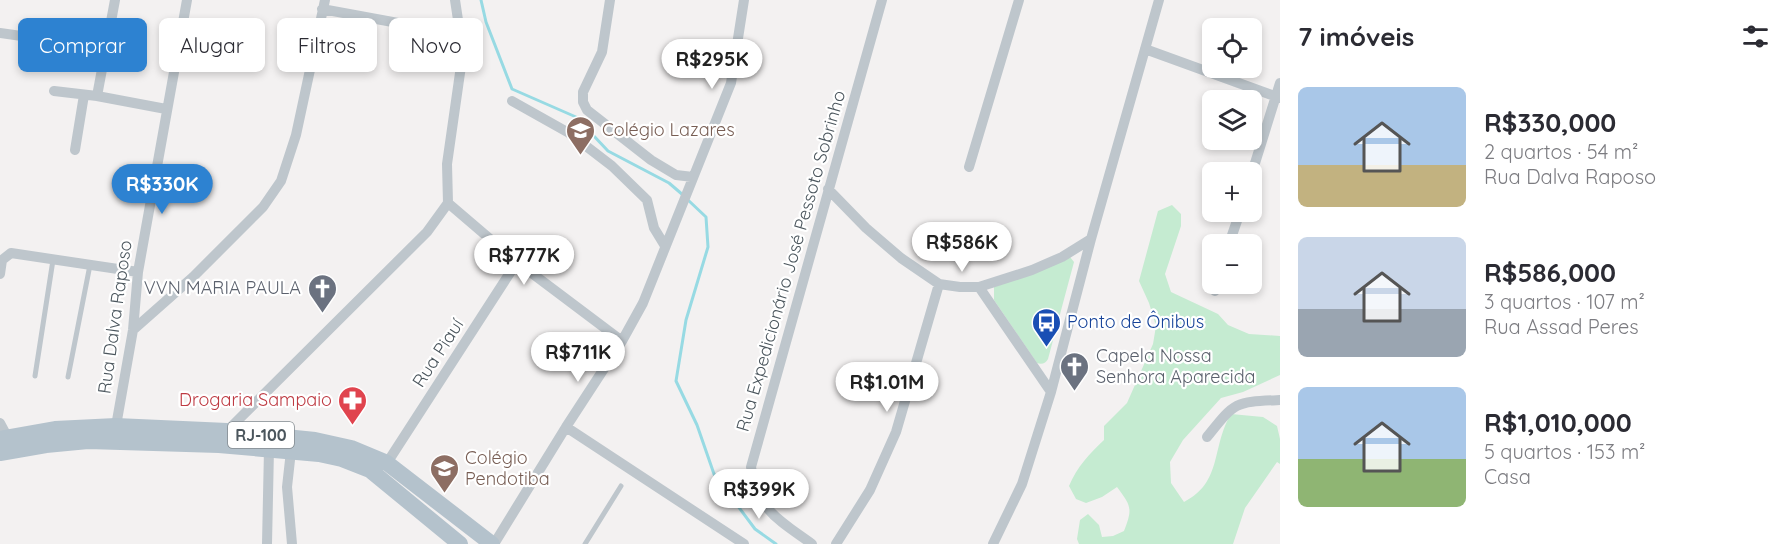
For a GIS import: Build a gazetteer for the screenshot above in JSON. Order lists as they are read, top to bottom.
{
  "streets": {
    "main road": ["RJ-100"],
    "street": ["Rua Expedicionário José Pessoto Sobrinho", "Rua Dalva Raposo", "Rua Piauí"]
  },
  "crossings": [
    ["Rua Dalva Raposo", "RJ-100"],
    ["Rua Piauí", "RJ-100"]
  ],
  "places": {
    "school or university": ["Colégio Lazares", "Colégio Pendotiba"],
    "church": ["VVN MARIA PAULA", "Capela Nossa Senhora Aparecida"],
    "bus stop": ["Ponto de Ônibus"],
    "pharmacy": ["Drogaria Sampaio"]
  },
  "page": {
    "heading": "7 imóveis",
    "map_buttons": ["+", "−"],
    "chip": [
      "Comprar",
      "Alugar",
      "Filtros",
      "Novo"
    ],
    "price": [
      "R$295K",
      "R$330K",
      "R$586K",
      "R$777K",
      "R$711K",
      "R$1.01M",
      "R$399K"
    ],
    "list": [
      {
        "name": "R$330,000",
        "note": "2 quartos · 54 m² · Rua Dalva Raposo"
      },
      {
        "name": "R$586,000",
        "note": "3 quartos · 107 m² · Rua Assad Peres"
      },
      {
        "name": "R$1,010,000",
        "note": "5 quartos · 153 m² · Casa"
      }
    ]
  }
}
